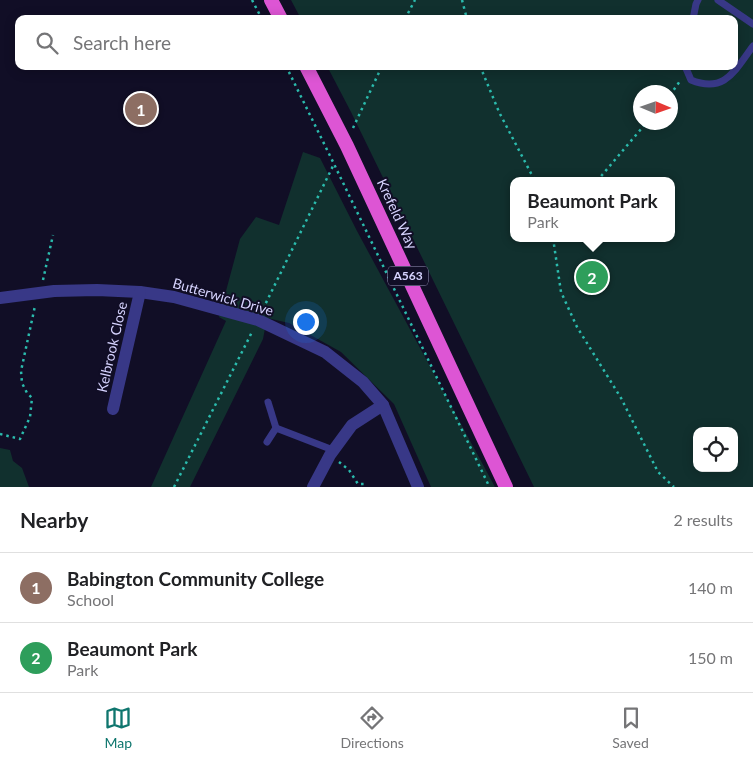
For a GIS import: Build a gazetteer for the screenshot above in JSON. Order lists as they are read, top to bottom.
{
  "streets": {
    "highway": ["Krefeld Way", "A563"],
    "street": ["Butterwick Drive", "Kelbrook Close"]
  },
  "crossings": [
    ["Butterwick Drive", "Kelbrook Close"]
  ],
  "north": "right",
  "page": {
    "search": "Search here",
    "pins": ["1", "2"],
    "popup": ["Beaumont Park", "Park"],
    "heading": ["Nearby", "2 results"],
    "list": [
      {
        "mark": "1",
        "name": "Babington Community College",
        "note": "School",
        "value": "140 m"
      },
      {
        "mark": "2",
        "name": "Beaumont Park",
        "note": "Park",
        "value": "150 m"
      }
    ],
    "nav": ["Map", "Directions", "Saved"]
  }
}
